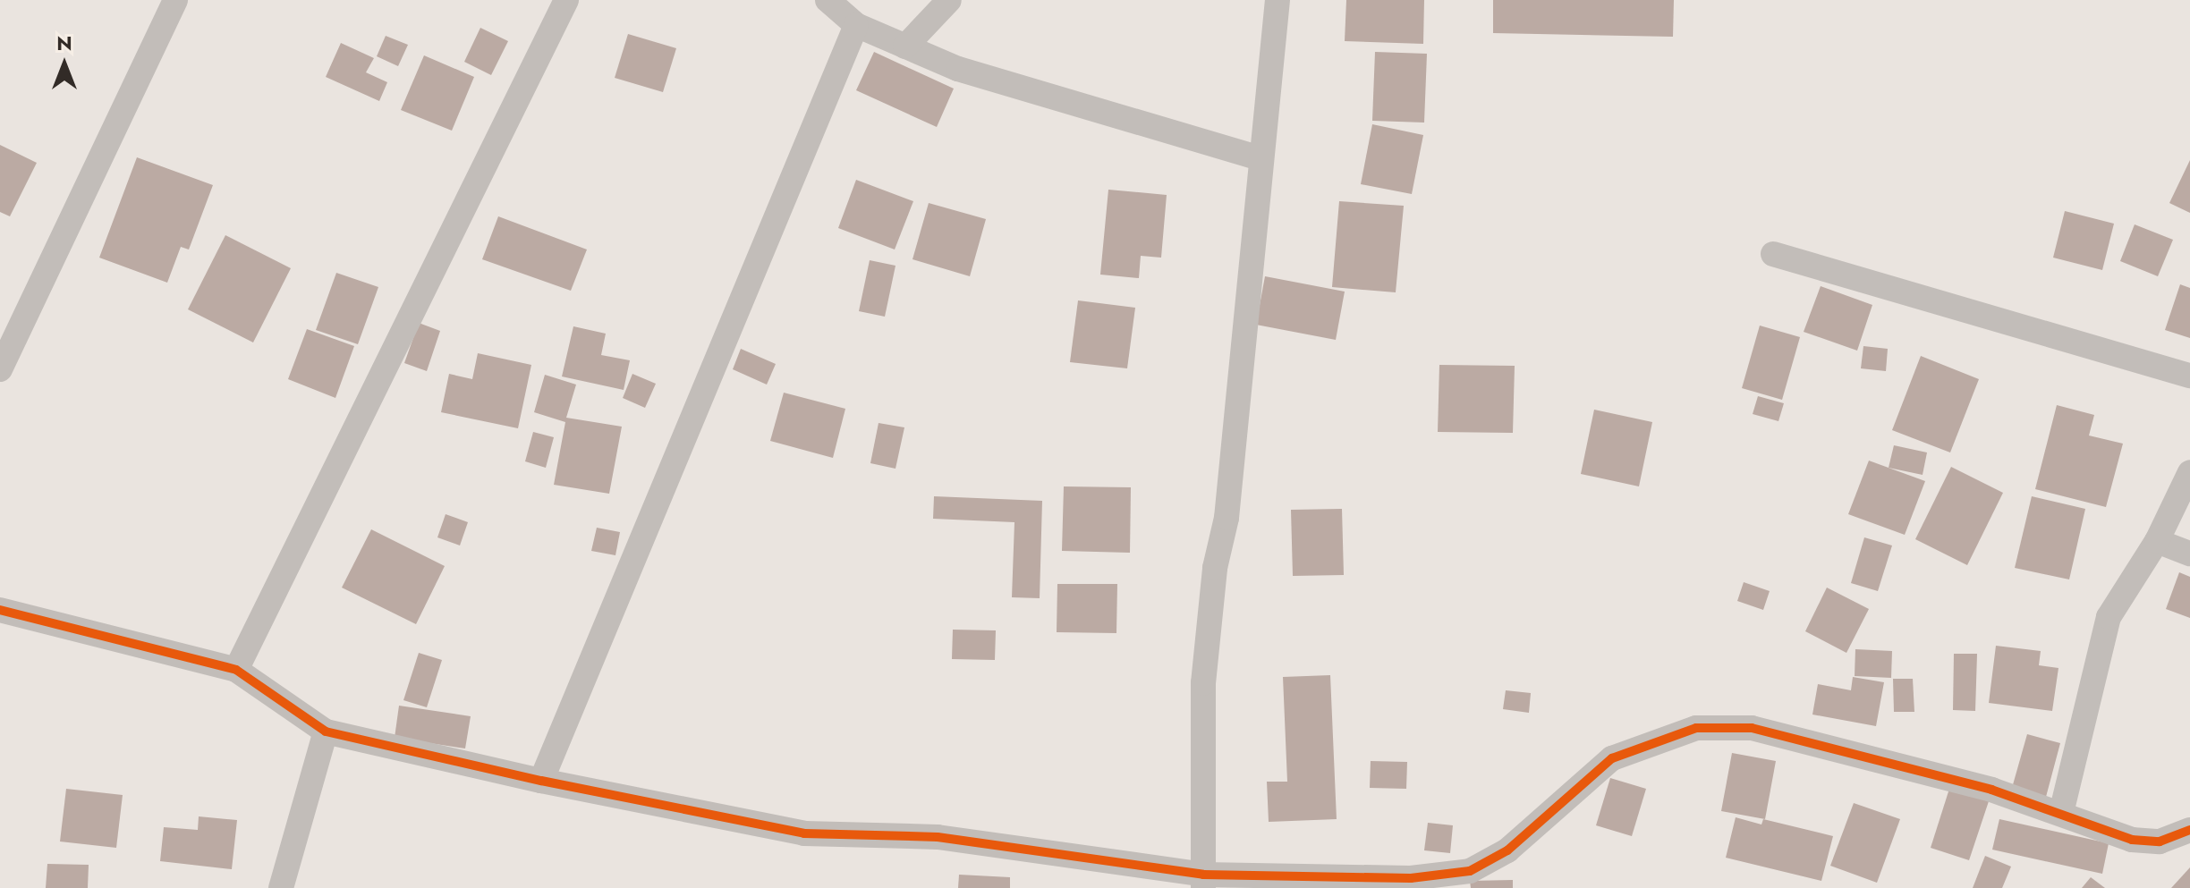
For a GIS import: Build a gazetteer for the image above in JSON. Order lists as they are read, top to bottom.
{
  "north": "top"
}
